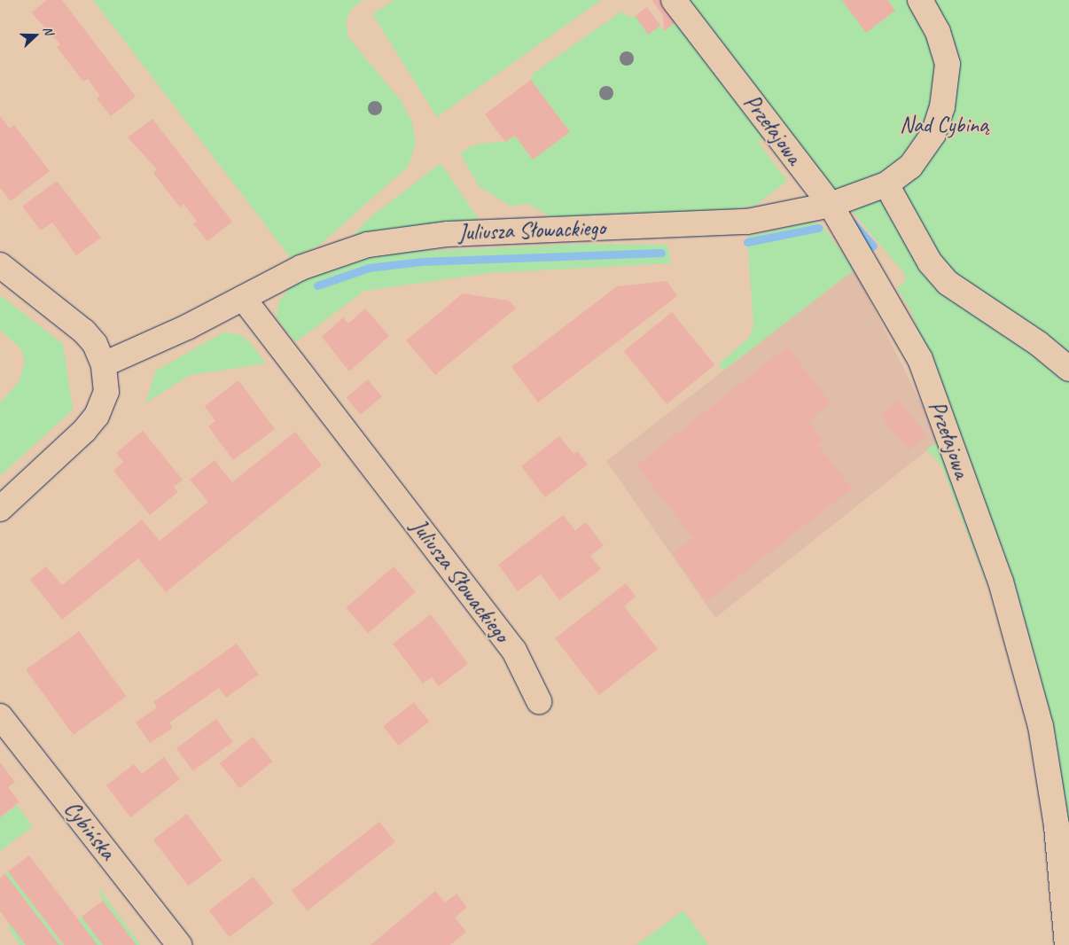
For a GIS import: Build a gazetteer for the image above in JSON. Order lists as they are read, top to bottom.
{
  "streets": {
    "street": ["Przełajowa", "Juliusza Słowackiego", "Cybińska"]
  },
  "crossings": [
    ["Przełajowa", "Juliusza Słowackiego"]
  ],
  "parks": ["Nad Cybiną"],
  "north": "right"
}
